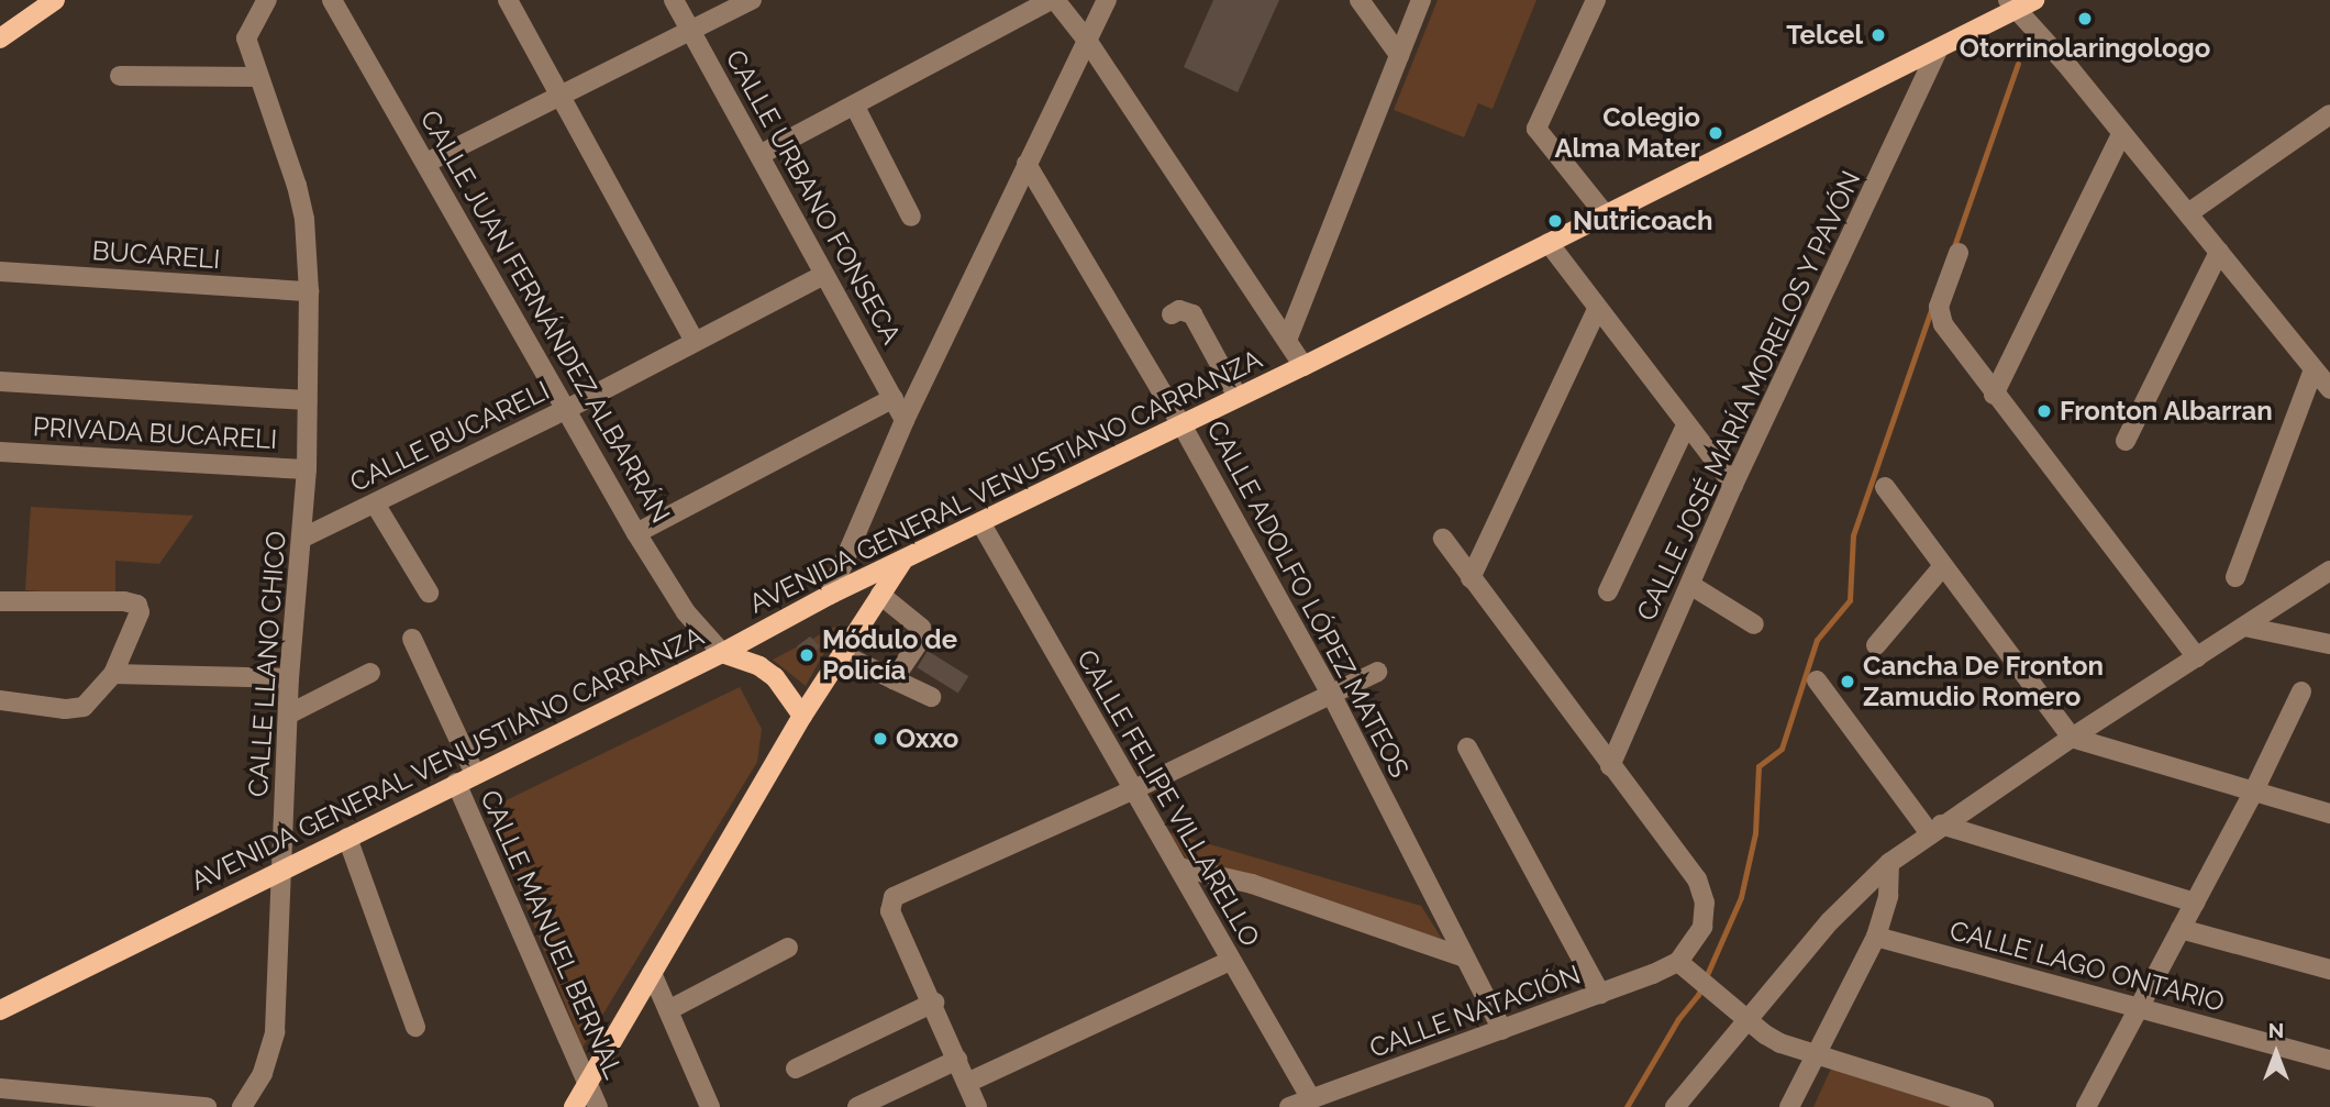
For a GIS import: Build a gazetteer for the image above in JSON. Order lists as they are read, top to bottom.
{
  "streets": {
    "main road": ["AVENIDA GENERAL VENUSTIANO CARRANZA"],
    "street": [
      "CALLE URBANO FONSECA",
      "BUCARELI",
      "CALLE JUAN FERNÁNDEZ ALBARRÁN",
      "CALLE JOSÉ MARÍA MORELOS Y PAVÓN",
      "PRIVADA BUCARELI",
      "CALLE BUCARELI",
      "CALLE ADOLFO LÓPEZ MATEOS",
      "CALLE LLANO CHICO",
      "CALLE FELIPE VILLARELLO",
      "CALLE MANUEL BERNAL",
      "CALLE LAGO ONTARIO",
      "CALLE NATACIÓN"
    ]
  },
  "crossings": [
    ["CALLE URBANO FONSECA", "CALLE BUCARELI"],
    ["BUCARELI", "CALLE LLANO CHICO"],
    ["CALLE JUAN FERNÁNDEZ ALBARRÁN", "CALLE BUCARELI"],
    ["CALLE JUAN FERNÁNDEZ ALBARRÁN", "AVENIDA GENERAL VENUSTIANO CARRANZA"],
    ["CALLE JOSÉ MARÍA MORELOS Y PAVÓN", "AVENIDA GENERAL VENUSTIANO CARRANZA"],
    ["PRIVADA BUCARELI", "CALLE LLANO CHICO"],
    ["CALLE BUCARELI", "CALLE LLANO CHICO"],
    ["AVENIDA GENERAL VENUSTIANO CARRANZA", "CALLE ADOLFO LÓPEZ MATEOS"],
    ["AVENIDA GENERAL VENUSTIANO CARRANZA", "CALLE LLANO CHICO"],
    ["AVENIDA GENERAL VENUSTIANO CARRANZA", "CALLE FELIPE VILLARELLO"],
    ["AVENIDA GENERAL VENUSTIANO CARRANZA", "CALLE MANUEL BERNAL"],
    ["CALLE ADOLFO LÓPEZ MATEOS", "CALLE NATACIÓN"],
    ["CALLE FELIPE VILLARELLO", "CALLE NATACIÓN"]
  ],
  "places": [
    "Otorrinolaringologo",
    "Telcel",
    "Colegio Alma Mater",
    "Nutricoach",
    "Fronton Albarran",
    "Módulo de Policía",
    "Cancha De Fronton Zamudio Romero",
    "Oxxo"
  ],
  "north": "top"
}
